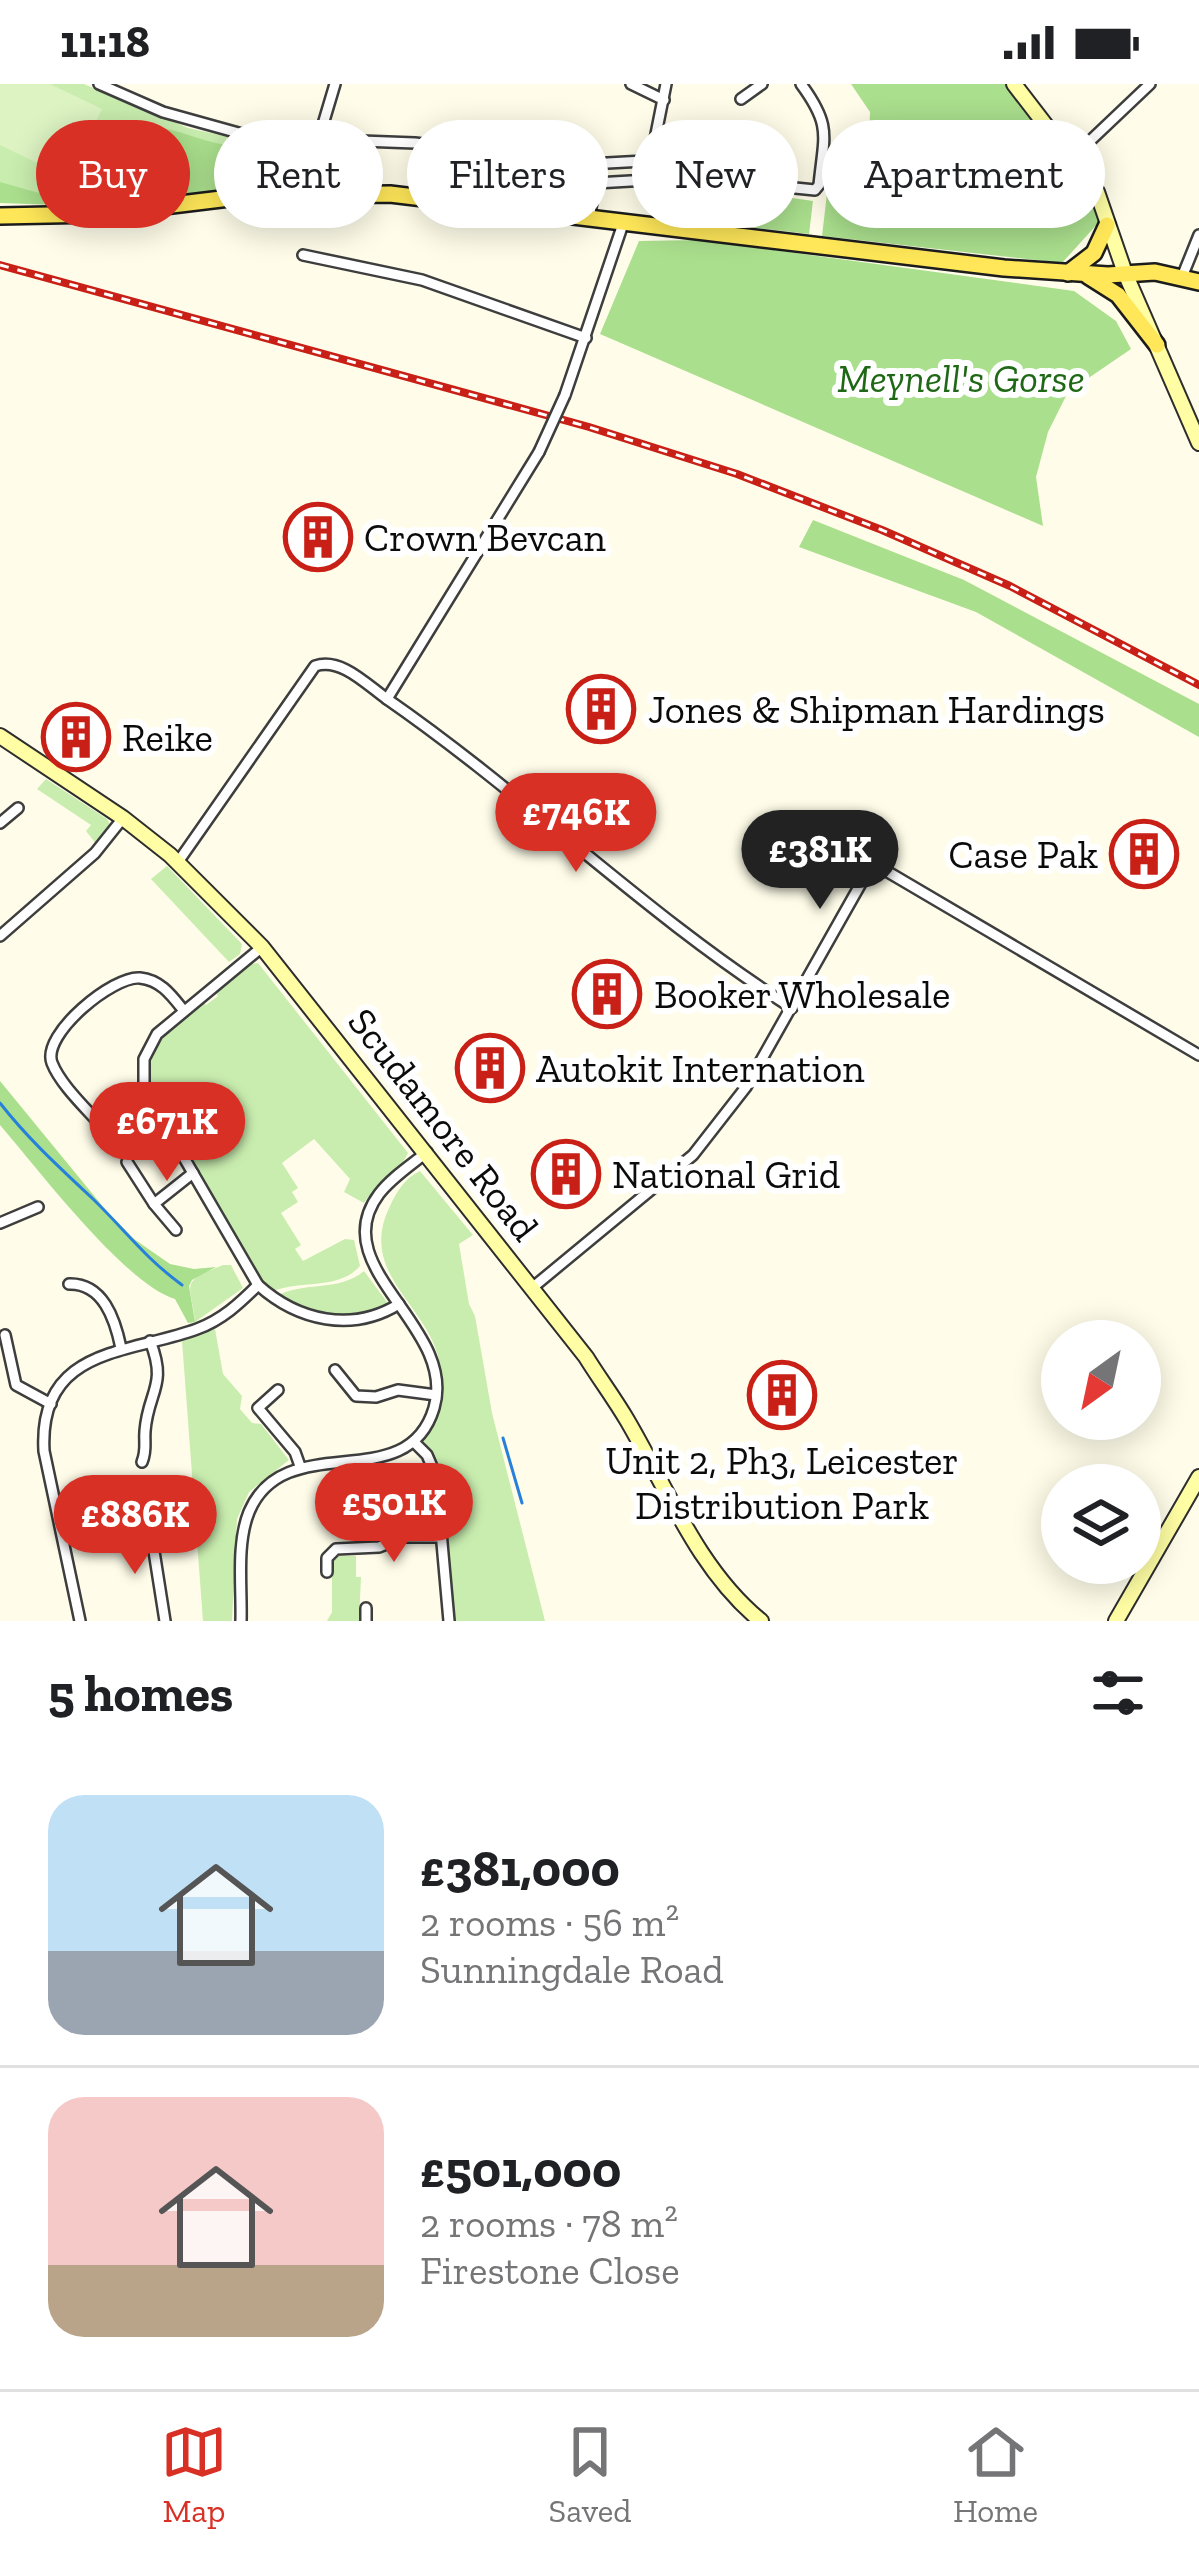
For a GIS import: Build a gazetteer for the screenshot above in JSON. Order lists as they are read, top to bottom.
{
  "streets": {
    "street": ["Scudamore Road"]
  },
  "parks": ["Meynell's Gorse"],
  "places": {
    "building": [
      "Crown Bevcan",
      "Jones & Shipman Hardings",
      "Reike",
      "Case Pak",
      "Booker Wholesale",
      "Autokit Internation",
      "National Grid",
      "Unit 2, Ph3, Leicester Distribution Park"
    ]
  },
  "north": "bottom left",
  "page": {
    "status": "11:18",
    "chip": [
      "Buy",
      "Rent",
      "Filters",
      "New",
      "Apartment"
    ],
    "price": [
      "£746K",
      "£381K",
      "£671K",
      "£501K",
      "£886K"
    ],
    "heading": "5 homes",
    "list": [
      {
        "name": "£381,000",
        "note": "2 rooms · 56 m² · Sunningdale Road"
      },
      {
        "name": "£501,000",
        "note": "2 rooms · 78 m² · Firestone Close"
      }
    ],
    "tabs": ["Map", "Saved", "Home"]
  }
}
